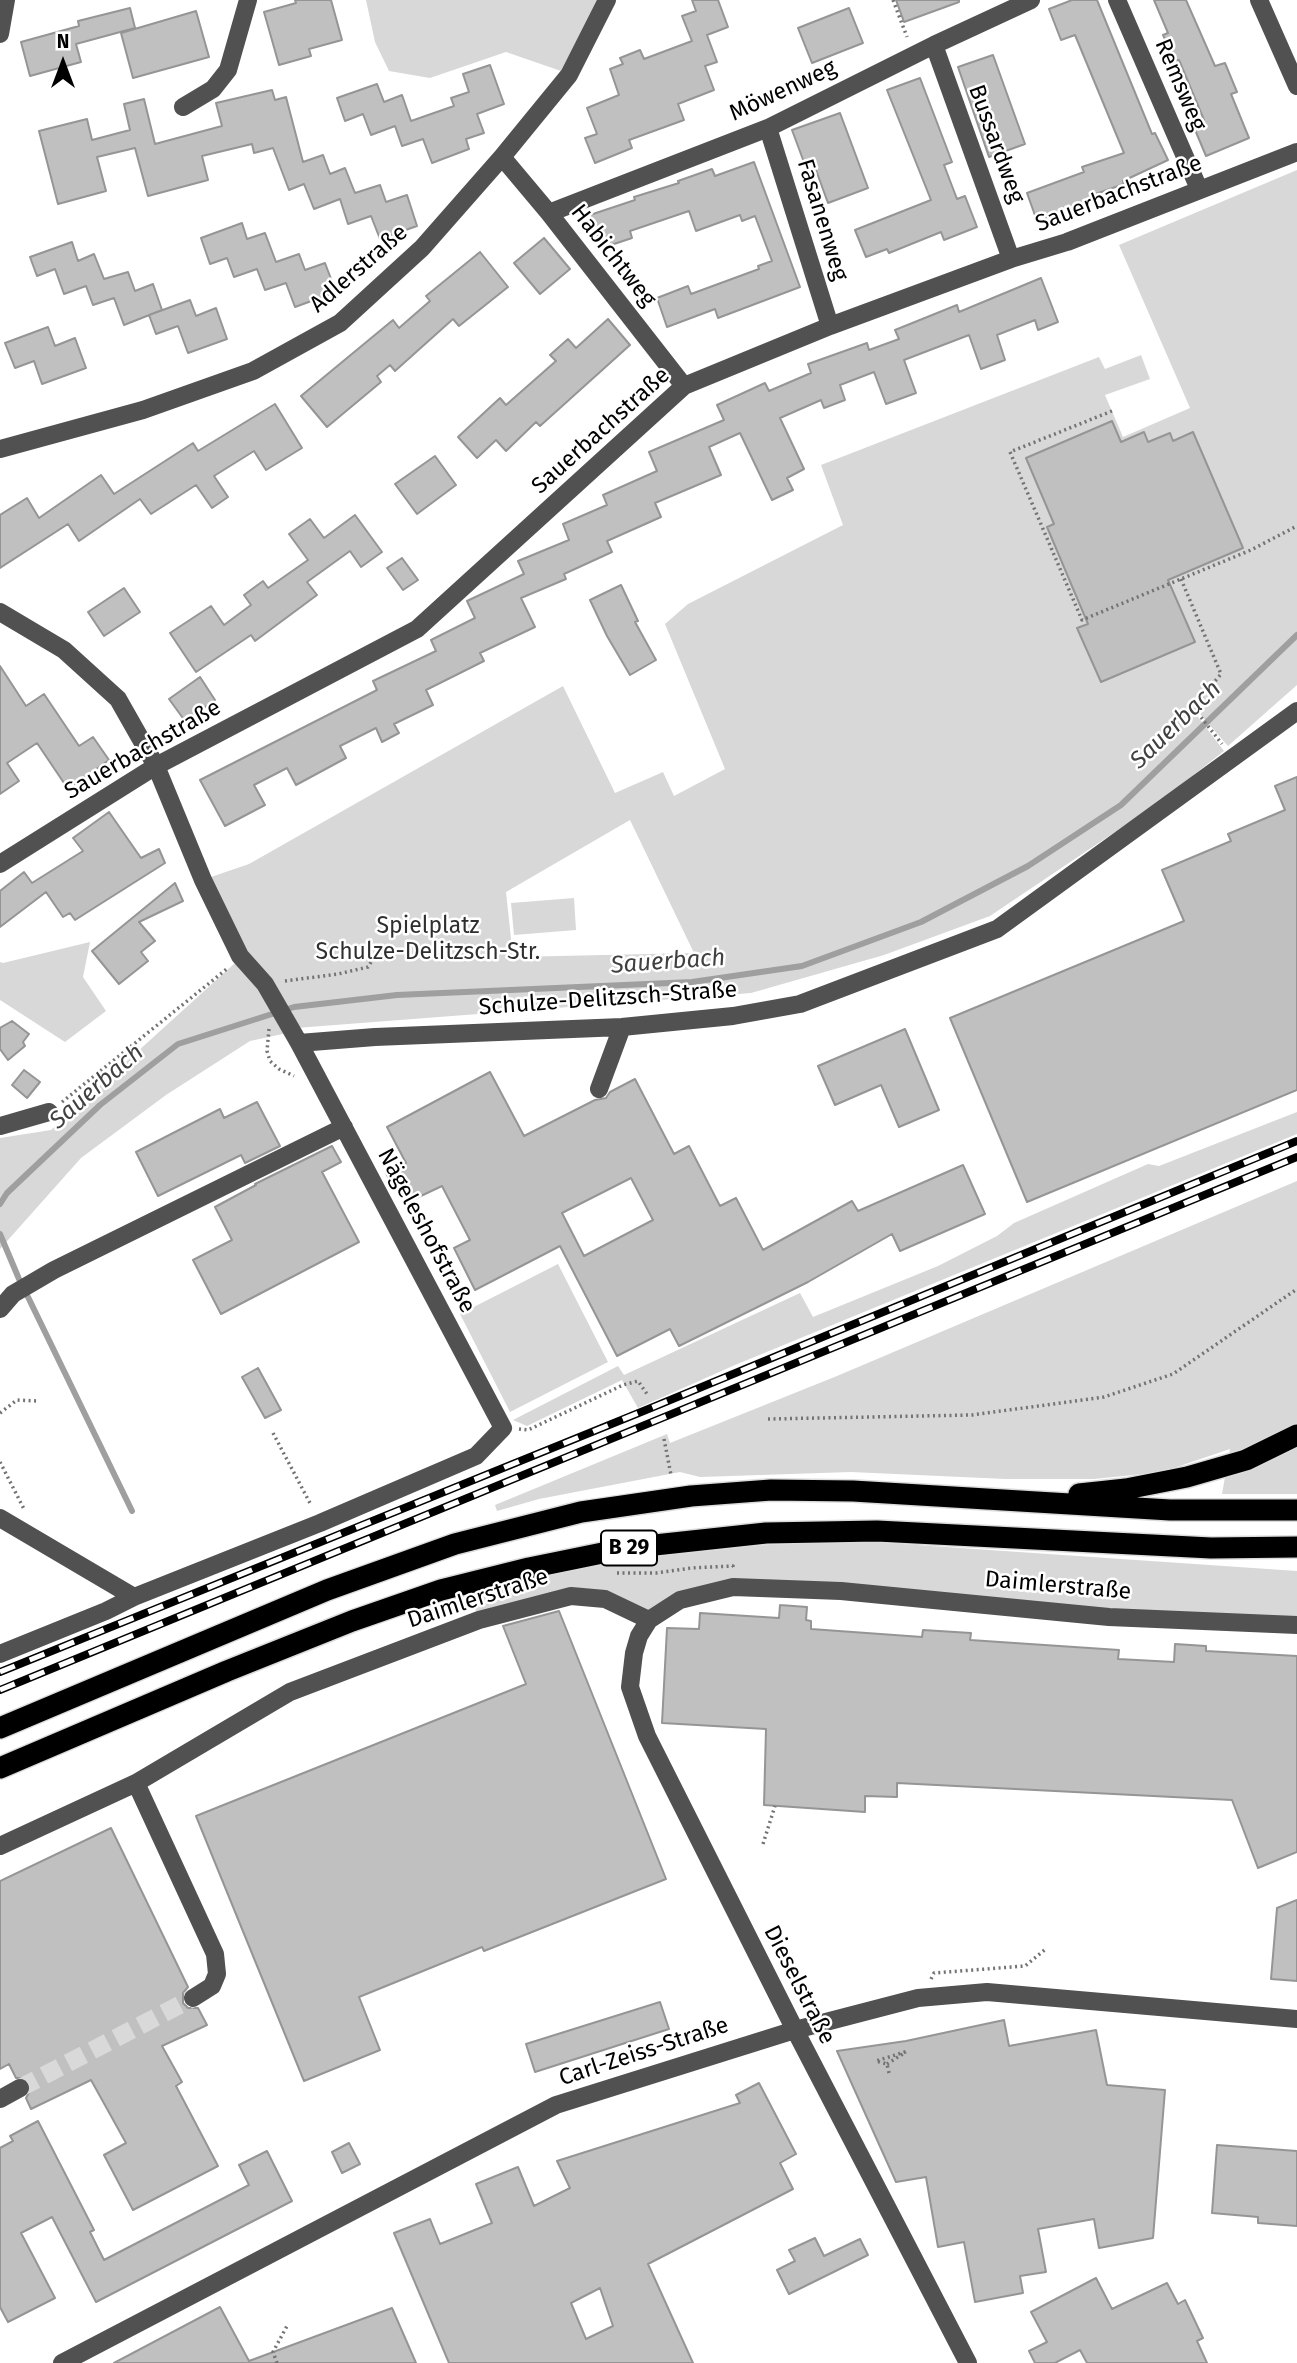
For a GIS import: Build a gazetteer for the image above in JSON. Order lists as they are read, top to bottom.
{
  "streets": {
    "highway": ["B 29"],
    "street": [
      "Remsweg",
      "Möwenweg",
      "Bussardweg",
      "Sauerbachstraße",
      "Fasanenweg",
      "Habichtweg",
      "Adlerstraße",
      "Schulze-Delitzsch-Straße",
      "Nägeleshofstraße",
      "Daimlerstraße",
      "Dieselstraße",
      "Carl-Zeiss-Straße"
    ]
  },
  "crossings": [
    ["Remsweg", "Sauerbachstraße"],
    ["Möwenweg", "Bussardweg"],
    ["Möwenweg", "Fasanenweg"],
    ["Möwenweg", "Habichtweg"],
    ["Bussardweg", "Sauerbachstraße"],
    ["Sauerbachstraße", "Fasanenweg"],
    ["Sauerbachstraße", "Habichtweg"],
    ["Sauerbachstraße", "Nägeleshofstraße"],
    ["Habichtweg", "Adlerstraße"],
    ["Schulze-Delitzsch-Straße", "Nägeleshofstraße"],
    ["Daimlerstraße", "Dieselstraße"],
    ["Dieselstraße", "Carl-Zeiss-Straße"]
  ],
  "water": ["Sauerbach"],
  "parks": ["Spielplatz Schulze-Delitzsch-Str."],
  "north": "top"
}
